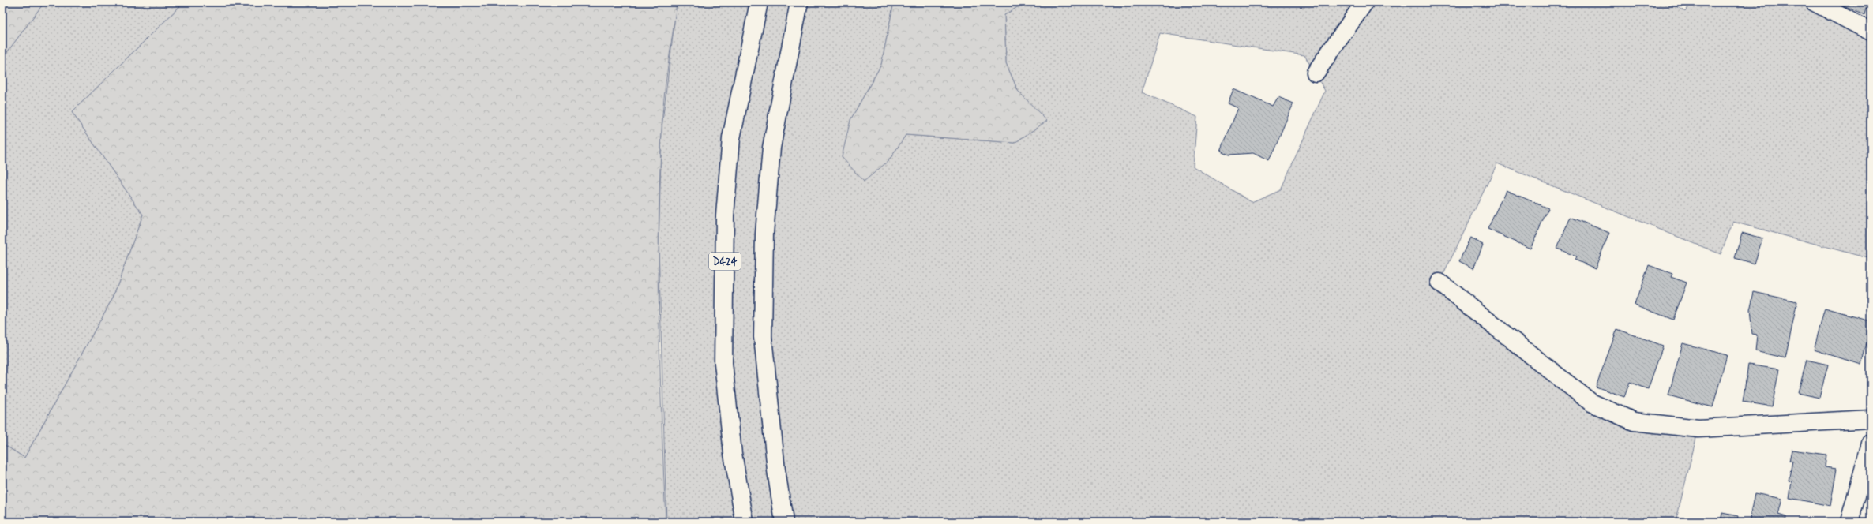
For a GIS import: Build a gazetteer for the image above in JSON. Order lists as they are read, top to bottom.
{
  "streets": {
    "main road": ["D424"]
  }
}
